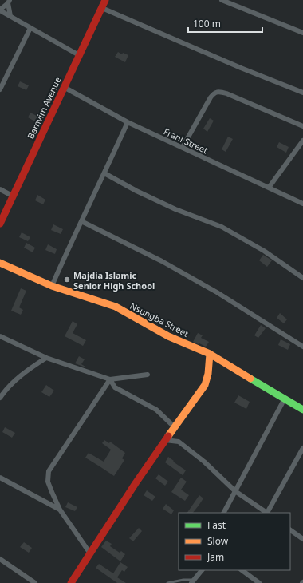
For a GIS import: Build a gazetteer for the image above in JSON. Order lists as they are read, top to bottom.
{
  "streets": {
    "street": ["Bamvim Avenue", "Frani Street", "Nsungba Street"]
  },
  "crossings": [
    ["Bamvim Avenue", "Frani Street"]
  ],
  "places": ["Majdia Islamic Senior High School"],
  "legend": ["Fast", "Slow", "Jam"],
  "scale_bar": "100 m"
}
